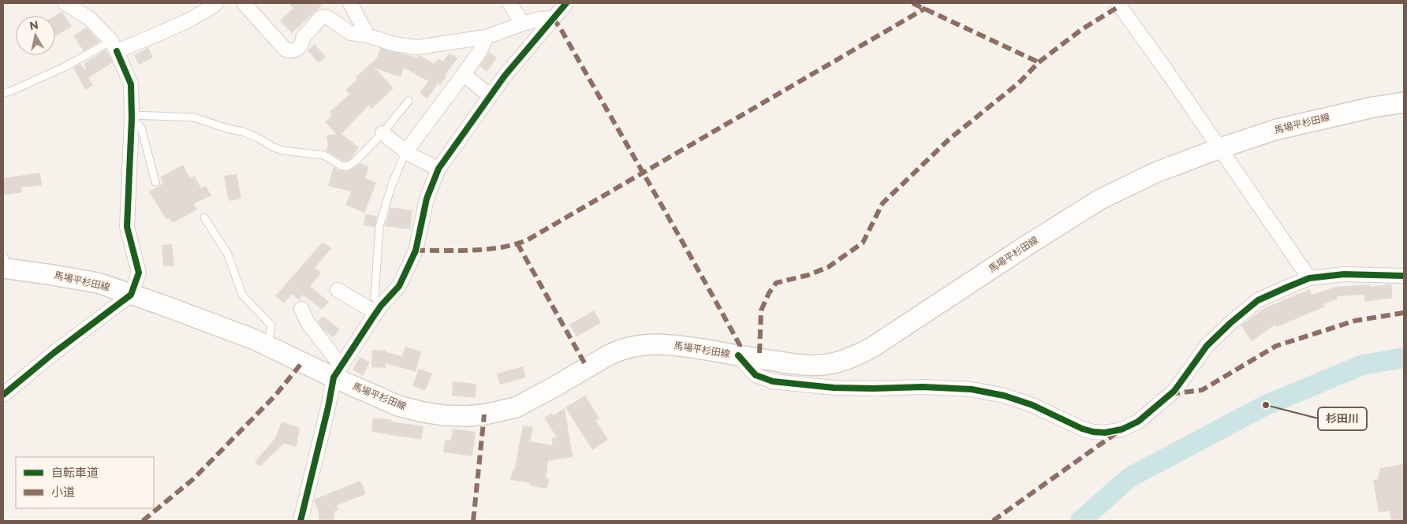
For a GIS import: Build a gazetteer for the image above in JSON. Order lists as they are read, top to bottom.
{
  "streets": {
    "main road": ["馬場平杉田線"]
  },
  "places": ["杉田川"],
  "legend": ["自転車道", "小道"],
  "north": "top"
}
